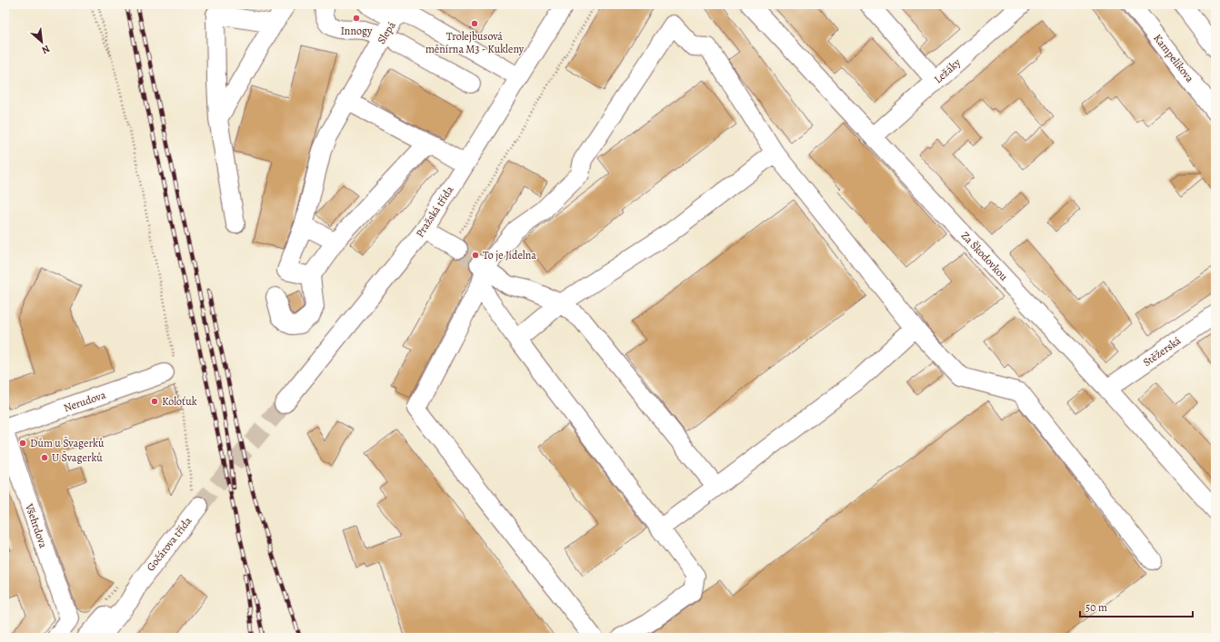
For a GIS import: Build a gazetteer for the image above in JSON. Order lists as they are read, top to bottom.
{
  "streets": {
    "street": [
      "Slepá",
      "Kampelíkova",
      "Ležáky",
      "Pražská třída",
      "Za Škodovkou",
      "Stěžerská",
      "Nerudova",
      "Všehrdova",
      "Gočárova třída"
    ]
  },
  "crossings": [
    ["Slepá", "Pražská třída"],
    ["Ležáky", "Za Škodovkou"],
    ["Za Škodovkou", "Stěžerská"]
  ],
  "places": [
    "Innogy",
    "Trolejbusová měnírna M3 - Kukleny",
    "To je Jídelna",
    "Koloťuk",
    "Dům u Švagerků",
    "U Švagerků"
  ],
  "scale_bar": "50 m",
  "north": "bottom right"
}
